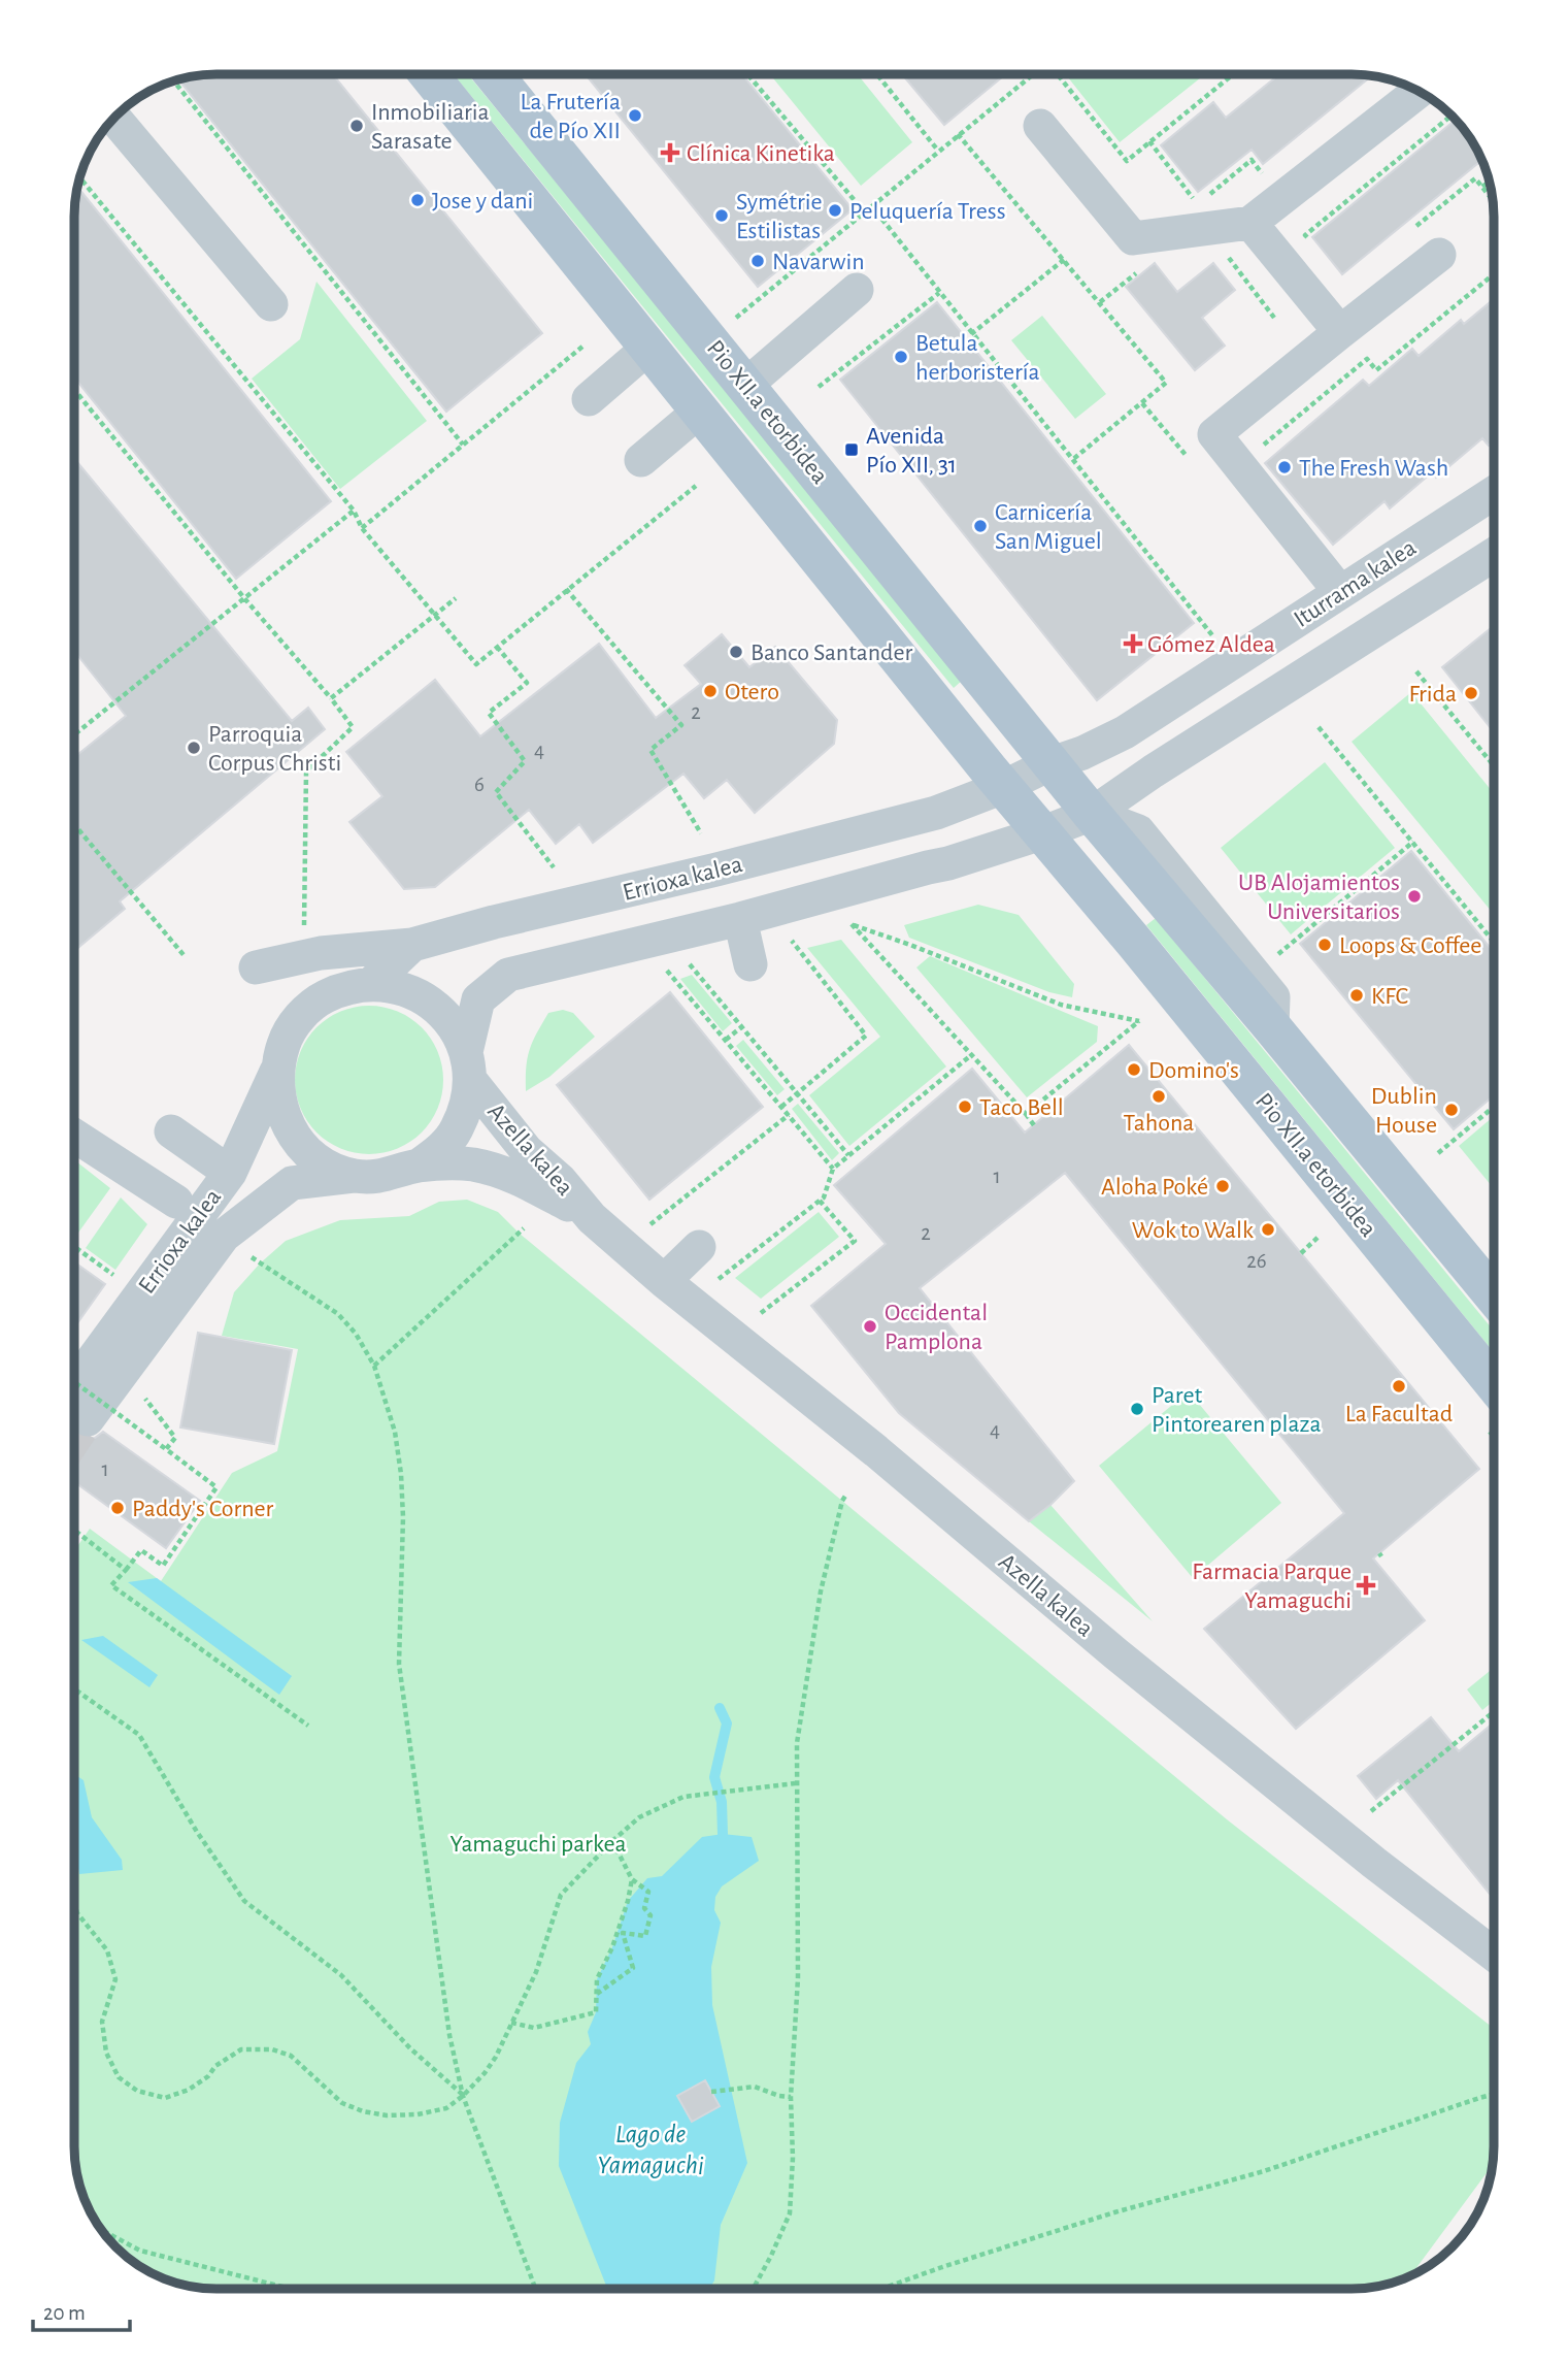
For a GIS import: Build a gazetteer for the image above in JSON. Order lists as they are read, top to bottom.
{
  "streets": {
    "main road": ["Pio XII.a etorbidea"],
    "street": ["Iturrama kalea", "Errioxa kalea", "Azella kalea"]
  },
  "crossings": [
    ["Pio XII.a etorbidea", "Iturrama kalea"],
    ["Pio XII.a etorbidea", "Errioxa kalea"],
    ["Errioxa kalea", "Azella kalea"]
  ],
  "water": ["Lago de Yamaguchi"],
  "parks": ["Yamaguchi parkea"],
  "places": {
    "other": [
      "La Frutería de Pío XII",
      "Inmobiliaria Sarasate",
      "Jose y dani",
      "Peluquería Tress",
      "Symétrie Estilistas",
      "Navarwin",
      "Betula herboristería",
      "The Fresh Wash",
      "Carnicería San Miguel",
      "Banco Santander",
      "Otero",
      "Frida",
      "Parroquia Corpus Christi",
      "UB Alojamientos Universitarios",
      "Loops & Coffee",
      "KFC",
      "Domino's",
      "Tahona",
      "Taco Bell",
      "Dublin House",
      "Aloha Poké",
      "Wok to Walk",
      "Occidental Pamplona",
      "La Facultad",
      "Paret Pintorearen plaza",
      "Paddy's Corner"
    ],
    "health": ["Clínica Kinetika", "Gómez Aldea", "Farmacia Parque Yamaguchi"],
    "transit": ["Avenida Pío XII, 31"]
  },
  "house_numbers": [
    "2",
    "4",
    "6",
    "1",
    "2",
    "26",
    "4",
    "1"
  ],
  "scale_bar": "20 m"
}
